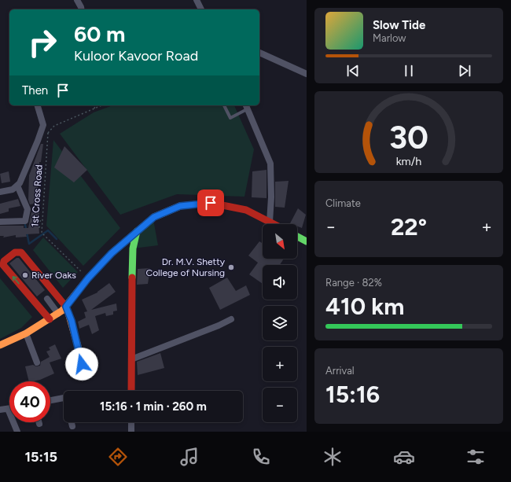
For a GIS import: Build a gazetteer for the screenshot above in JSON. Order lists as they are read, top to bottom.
{
  "streets": {
    "path": ["1st Cross Road"]
  },
  "places": ["Dr. M.V. Shetty College of Nursing", "River Oaks"],
  "north": "bottom right",
  "page": {
    "turn": ["60 m", "Kuloor Kavoor Road"],
    "song": ["Slow Tide", "Marlow"],
    "then": "Then",
    "tile": [
      "Climate",
      ["Range · 82%", "410 km"],
      ["Arrival", "15:16"]
    ],
    "heat": ["−", "22°", "+"],
    "map_buttons": ["+", "−"],
    "limit": "40",
    "trip": "15:16 · 1 min · 260 m",
    "tabs": "15:15",
    "gauge": ["30", "km/h"]
  }
}
